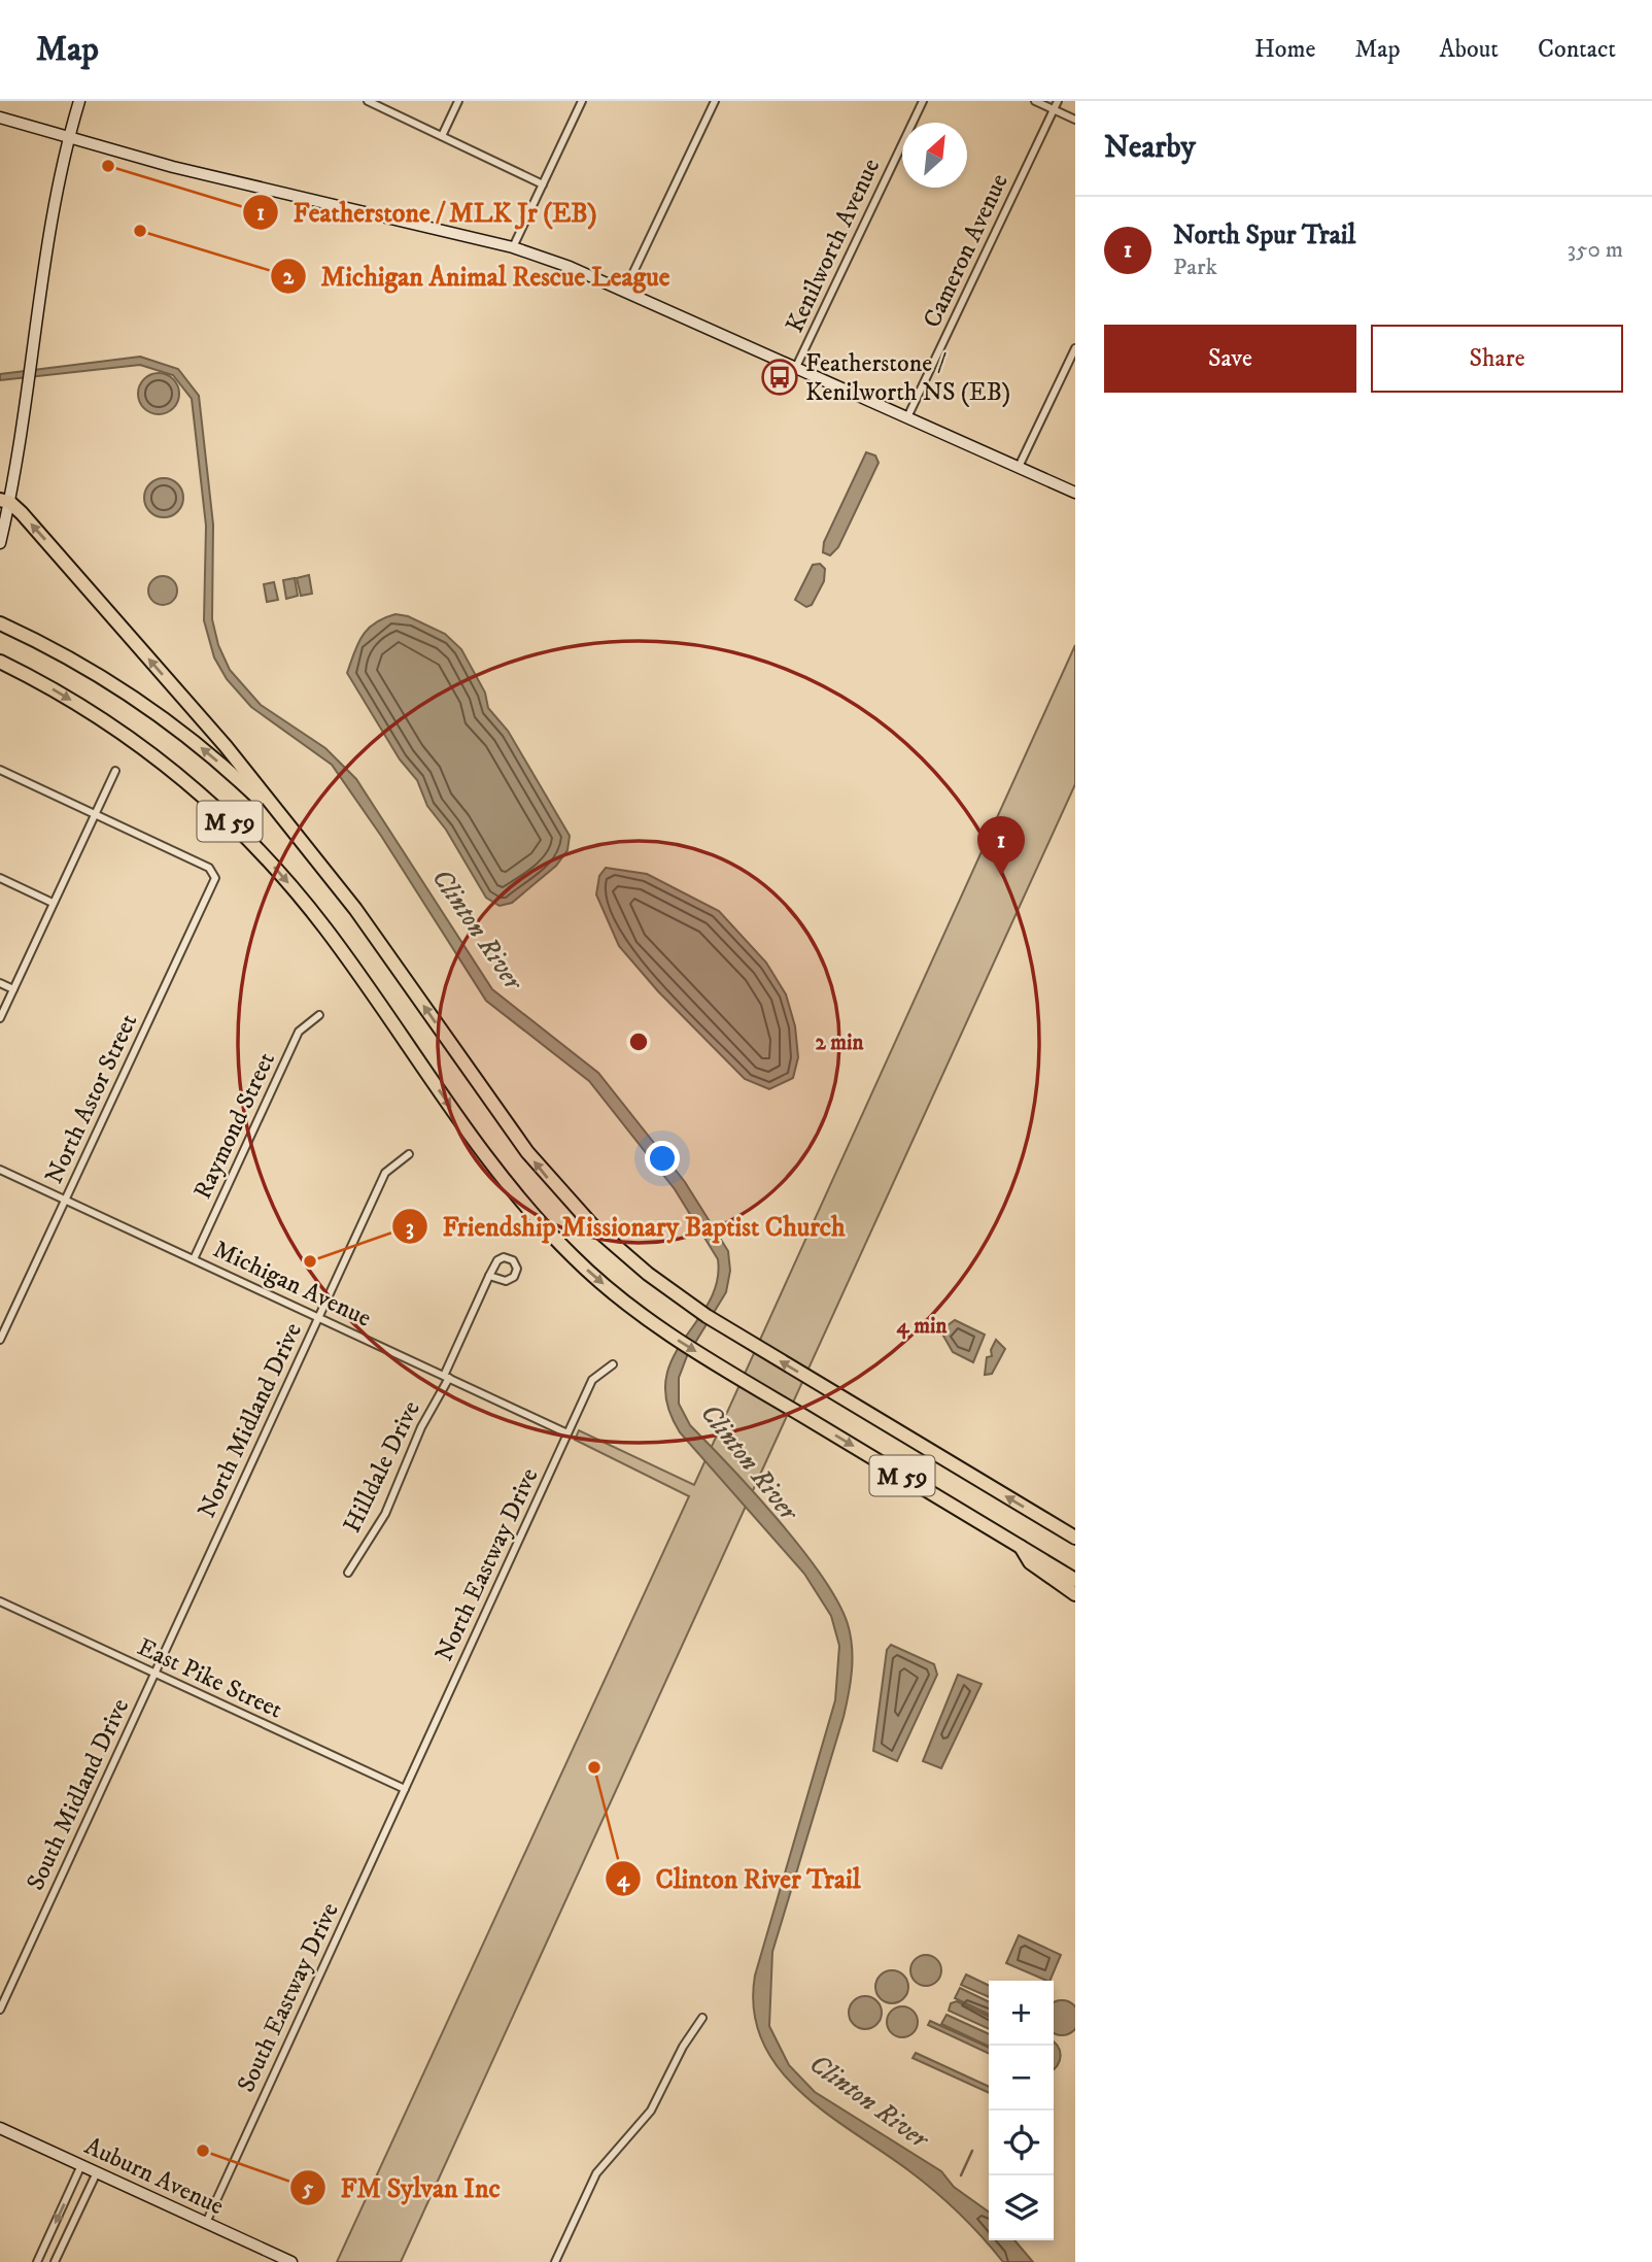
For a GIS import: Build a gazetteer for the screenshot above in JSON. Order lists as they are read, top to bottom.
{
  "streets": {
    "highway": ["M 59"],
    "street": [
      "Kenilworth Avenue",
      "Cameron Avenue",
      "North Astor Street",
      "Raymond Street",
      "Michigan Avenue",
      "North Midland Drive",
      "Hilldale Drive",
      "North Eastway Drive",
      "East Pike Street",
      "South Midland Drive",
      "South Eastway Drive",
      "Auburn Avenue"
    ]
  },
  "crossings": [
    ["North Astor Street", "Michigan Avenue"],
    ["Raymond Street", "Michigan Avenue"],
    ["Michigan Avenue", "North Midland Drive"],
    ["Michigan Avenue", "Hilldale Drive"],
    ["Michigan Avenue", "North Eastway Drive"],
    ["North Midland Drive", "East Pike Street"],
    ["North Midland Drive", "South Midland Drive"],
    ["North Eastway Drive", "East Pike Street"],
    ["North Eastway Drive", "South Eastway Drive"],
    ["East Pike Street", "South Midland Drive"],
    ["East Pike Street", "South Eastway Drive"],
    ["South Eastway Drive", "Auburn Avenue"]
  ],
  "water": ["Clinton River"],
  "places": {
    "other": [
      "Featherstone / MLK Jr (EB)",
      "Michigan Animal Rescue League",
      "Friendship Missionary Baptist Church",
      "Clinton River Trail",
      "FM Sylvan Inc"
    ],
    "bus stop": ["Featherstone / Kenilworth NS (EB)"]
  },
  "north": "top right",
  "page": {
    "header": "Map",
    "nav": [
      "Home",
      "Map",
      "About",
      "Contact"
    ],
    "heading": "Nearby",
    "list": [
      {
        "mark": "1",
        "name": "North Spur Trail",
        "note": "Park",
        "value": "350 m"
      }
    ],
    "buttons": ["Save", "Share"],
    "pins": "1",
    "map_buttons": ["+", "−"]
  },
  "rings": ["2 min", "4 min"]
}
